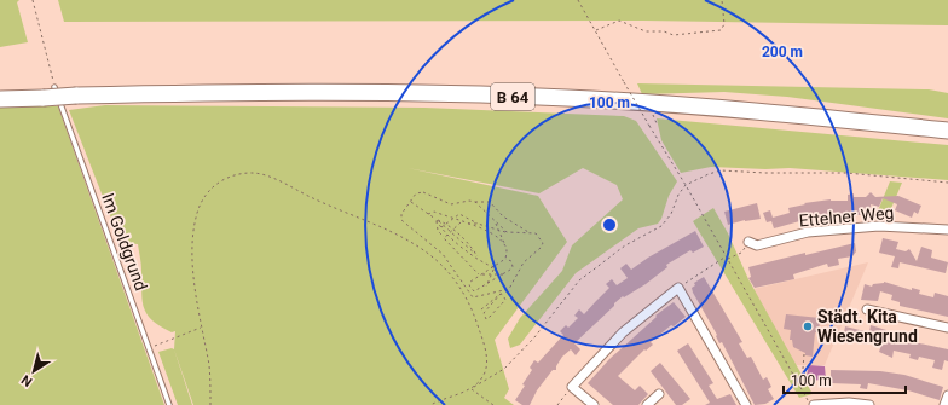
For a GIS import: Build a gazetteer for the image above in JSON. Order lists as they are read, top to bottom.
{
  "streets": {
    "highway": ["B 64"],
    "street": ["Ettelner Weg"],
    "lane": ["Im Goldgrund"]
  },
  "crossings": [
    ["B 64", "Im Goldgrund"]
  ],
  "places": ["Städt. Kita Wiesengrund"],
  "scale_bar": "100 m",
  "north": "bottom left",
  "rings": ["200 m", "100 m"]
}
